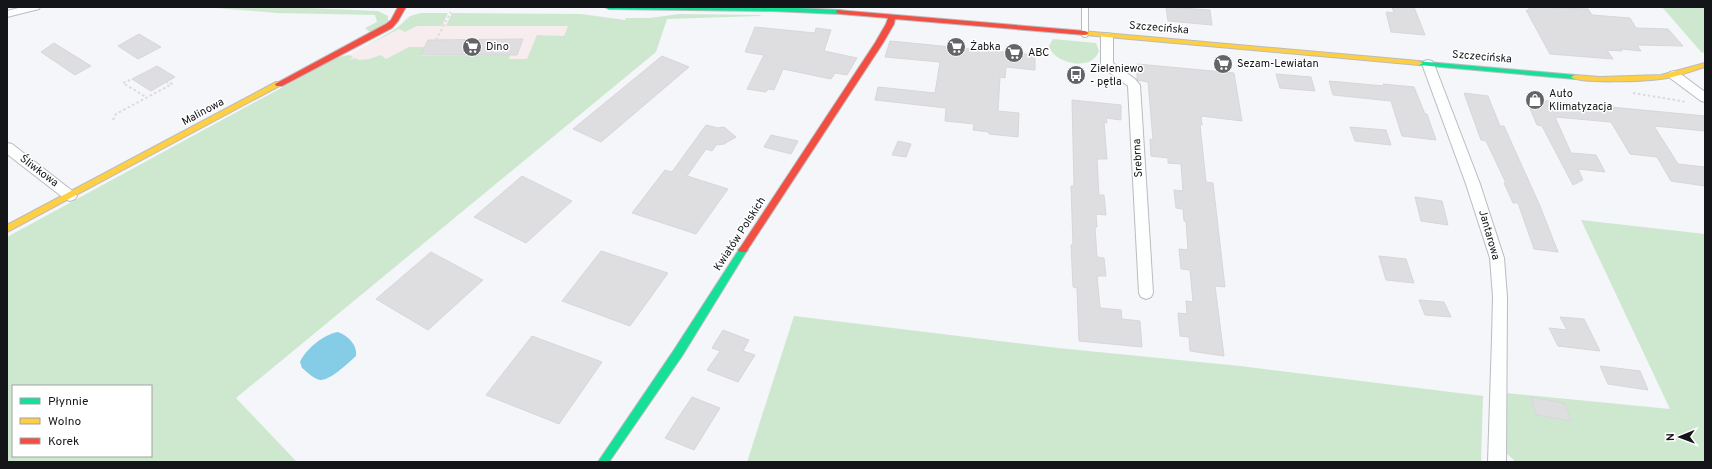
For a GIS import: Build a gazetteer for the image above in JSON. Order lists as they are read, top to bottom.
{
  "streets": {
    "street": [
      "Szczecińska",
      "Malinowa",
      "Srebrna",
      "Śliwkowa",
      "Kwiatów Polskich",
      "Jantarowa"
    ]
  },
  "crossings": [
    ["Szczecińska", "Srebrna"],
    ["Szczecińska", "Kwiatów Polskich"],
    ["Szczecińska", "Jantarowa"],
    ["Malinowa", "Śliwkowa"]
  ],
  "places": {
    "supermarket": [
      "Dino",
      "Żabka",
      "ABC",
      "Sezam-Lewiatan"
    ],
    "bus stop": ["Zieleniewo - pętla"],
    "shop": ["Auto Klimatyzacja"]
  },
  "legend": ["Płynnie", "Wolno", "Korek"],
  "north": "left"
}
